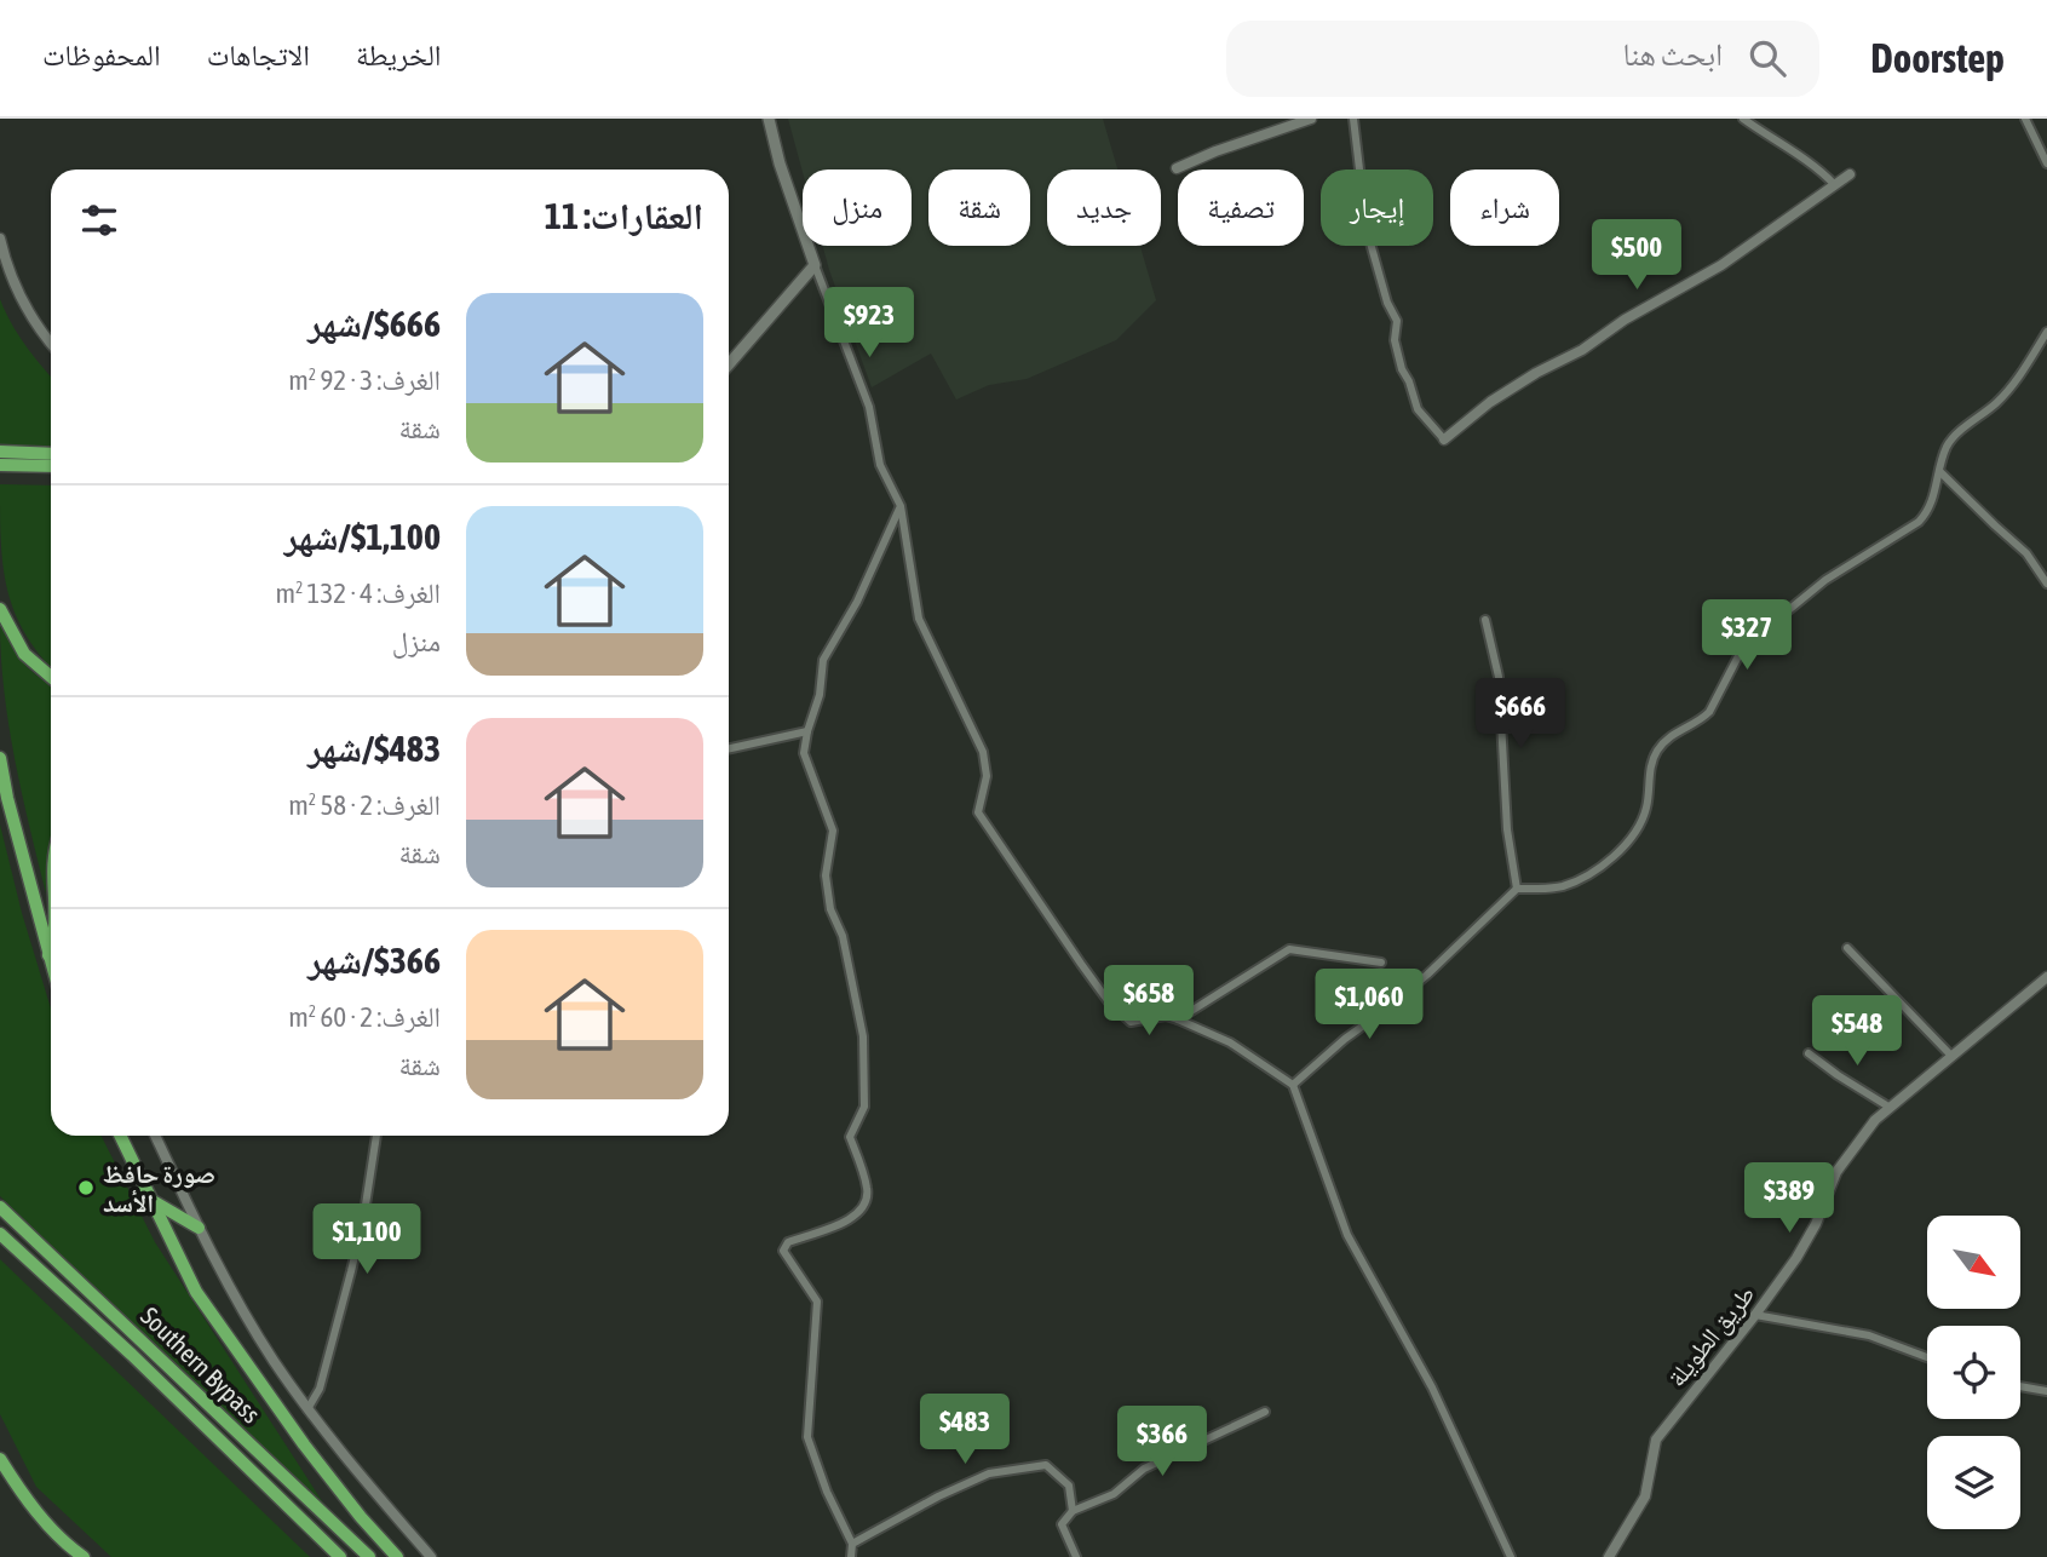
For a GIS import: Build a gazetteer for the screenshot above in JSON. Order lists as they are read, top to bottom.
{
  "streets": {
    "highway": ["Southern Bypass"],
    "street": ["طريق الطويلة"]
  },
  "places": ["صورة حافظ الأسد"],
  "north": "bottom right",
  "page": {
    "header": "Doorstep",
    "search": "ابحث هنا",
    "nav": ["الخريطة", "الاتجاهات", "المحفوظات"],
    "chip": [
      "شراء",
      "إيجار",
      "تصفية",
      "جديد",
      "شقة",
      "منزل"
    ],
    "heading": "العقارات: 11",
    "price": [
      "$500",
      "$923",
      "$327",
      "$666",
      "$658",
      "$1,060",
      "$548",
      "$389",
      "$1,100",
      "$483",
      "$366"
    ],
    "list": [
      {
        "name": "$666/شهر",
        "note": "الغرف: 3 · 92 m² · شقة"
      },
      {
        "name": "$1,100/شهر",
        "note": "الغرف: 4 · 132 m² · منزل"
      },
      {
        "name": "$483/شهر",
        "note": "الغرف: 2 · 58 m² · شقة"
      },
      {
        "name": "$366/شهر",
        "note": "الغرف: 2 · 60 m² · شقة"
      }
    ]
  }
}
